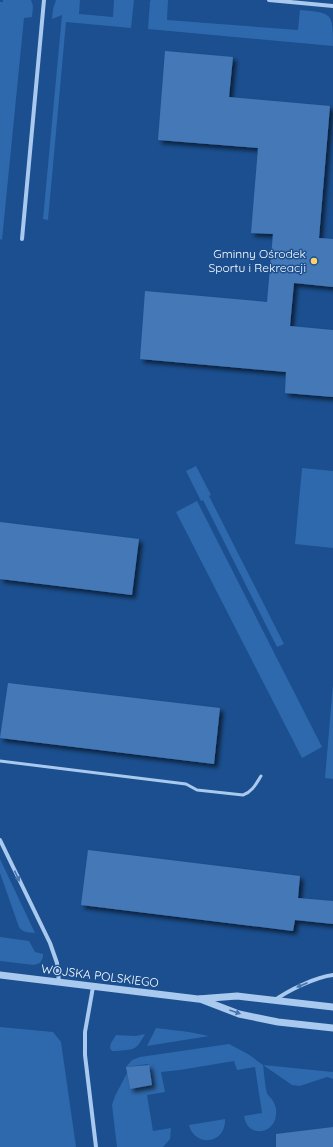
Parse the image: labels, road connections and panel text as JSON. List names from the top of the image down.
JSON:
{
  "streets": {
    "street": ["WOJSKA POLSKIEGO"]
  },
  "places": ["Gminny Ośrodek Sportu i Rekreacji"]
}
